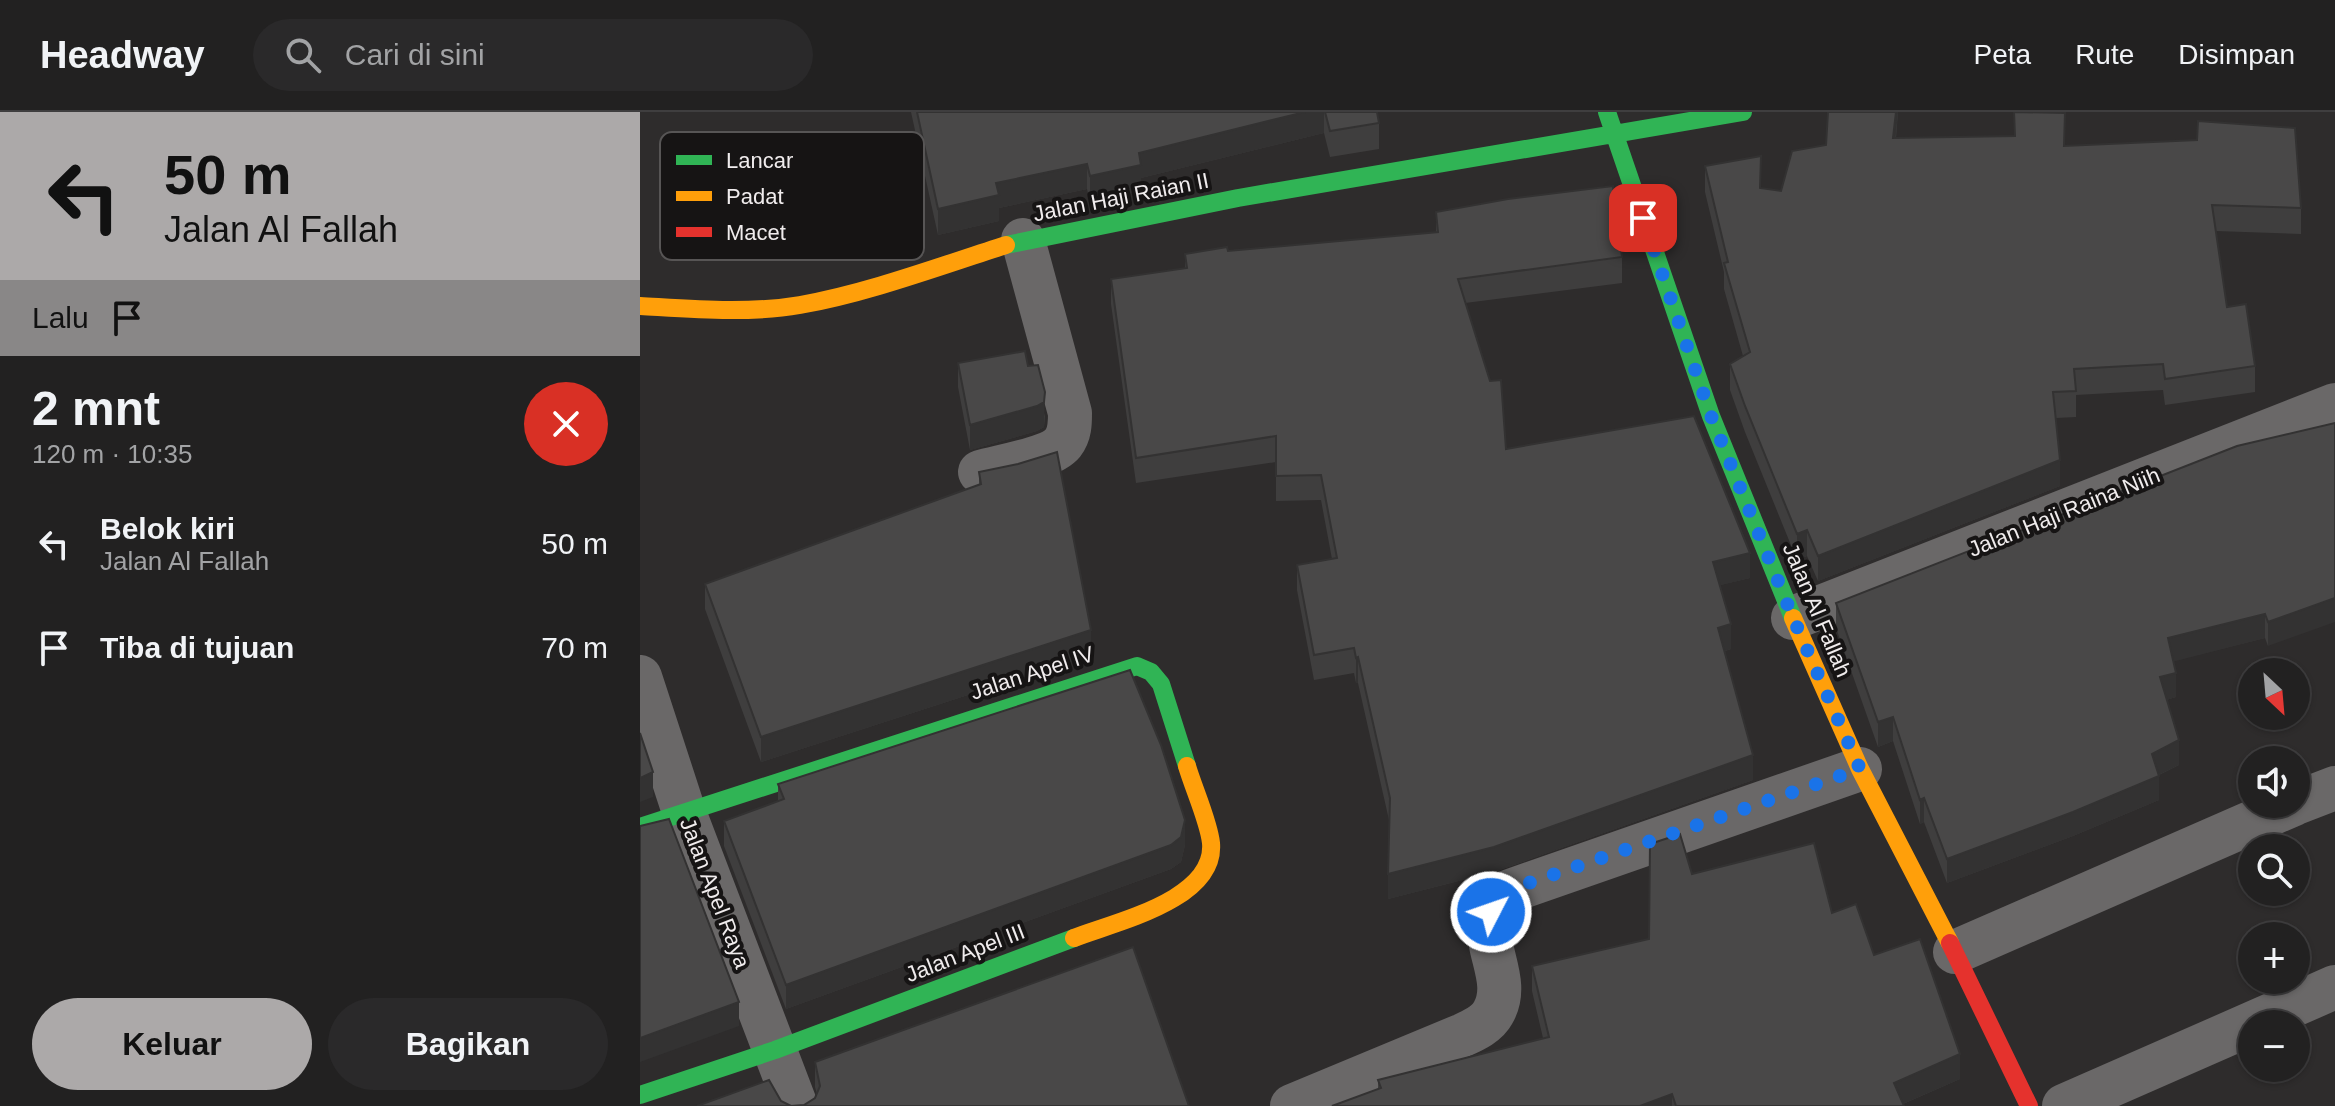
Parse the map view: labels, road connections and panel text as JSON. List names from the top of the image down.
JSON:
{
  "streets": {
    "street": [
      "Jalan Haji Raian II",
      "Jalan Haji Raina Niih",
      "Jalan Al Fallah",
      "Jalan Apel IV",
      "Jalan Apel Raya",
      "Jalan Apel III"
    ]
  },
  "crossings": [
    ["Jalan Haji Raian II", "Jalan Al Fallah"],
    ["Jalan Haji Raina Niih", "Jalan Al Fallah"],
    ["Jalan Apel IV", "Jalan Apel Raya"],
    ["Jalan Apel IV", "Jalan Apel III"],
    ["Jalan Apel Raya", "Jalan Apel III"]
  ],
  "legend": ["Lancar", "Padat", "Macet"],
  "north": "bottom right",
  "page": {
    "header": "Headway",
    "search": "Cari di sini",
    "nav": ["Peta", "Rute", "Disimpan"],
    "turn": ["50 m", "Jalan Al Fallah"],
    "then": "Lalu",
    "heading": ["2 mnt", "120 m · 10:35"],
    "list": [
      {
        "name": "Belok kiri",
        "note": "Jalan Al Fallah",
        "value": "50 m"
      },
      {
        "name": "Tiba di tujuan",
        "value": "70 m"
      }
    ],
    "map_buttons": ["+", "−"],
    "buttons": ["Keluar", "Bagikan"]
  }
}
